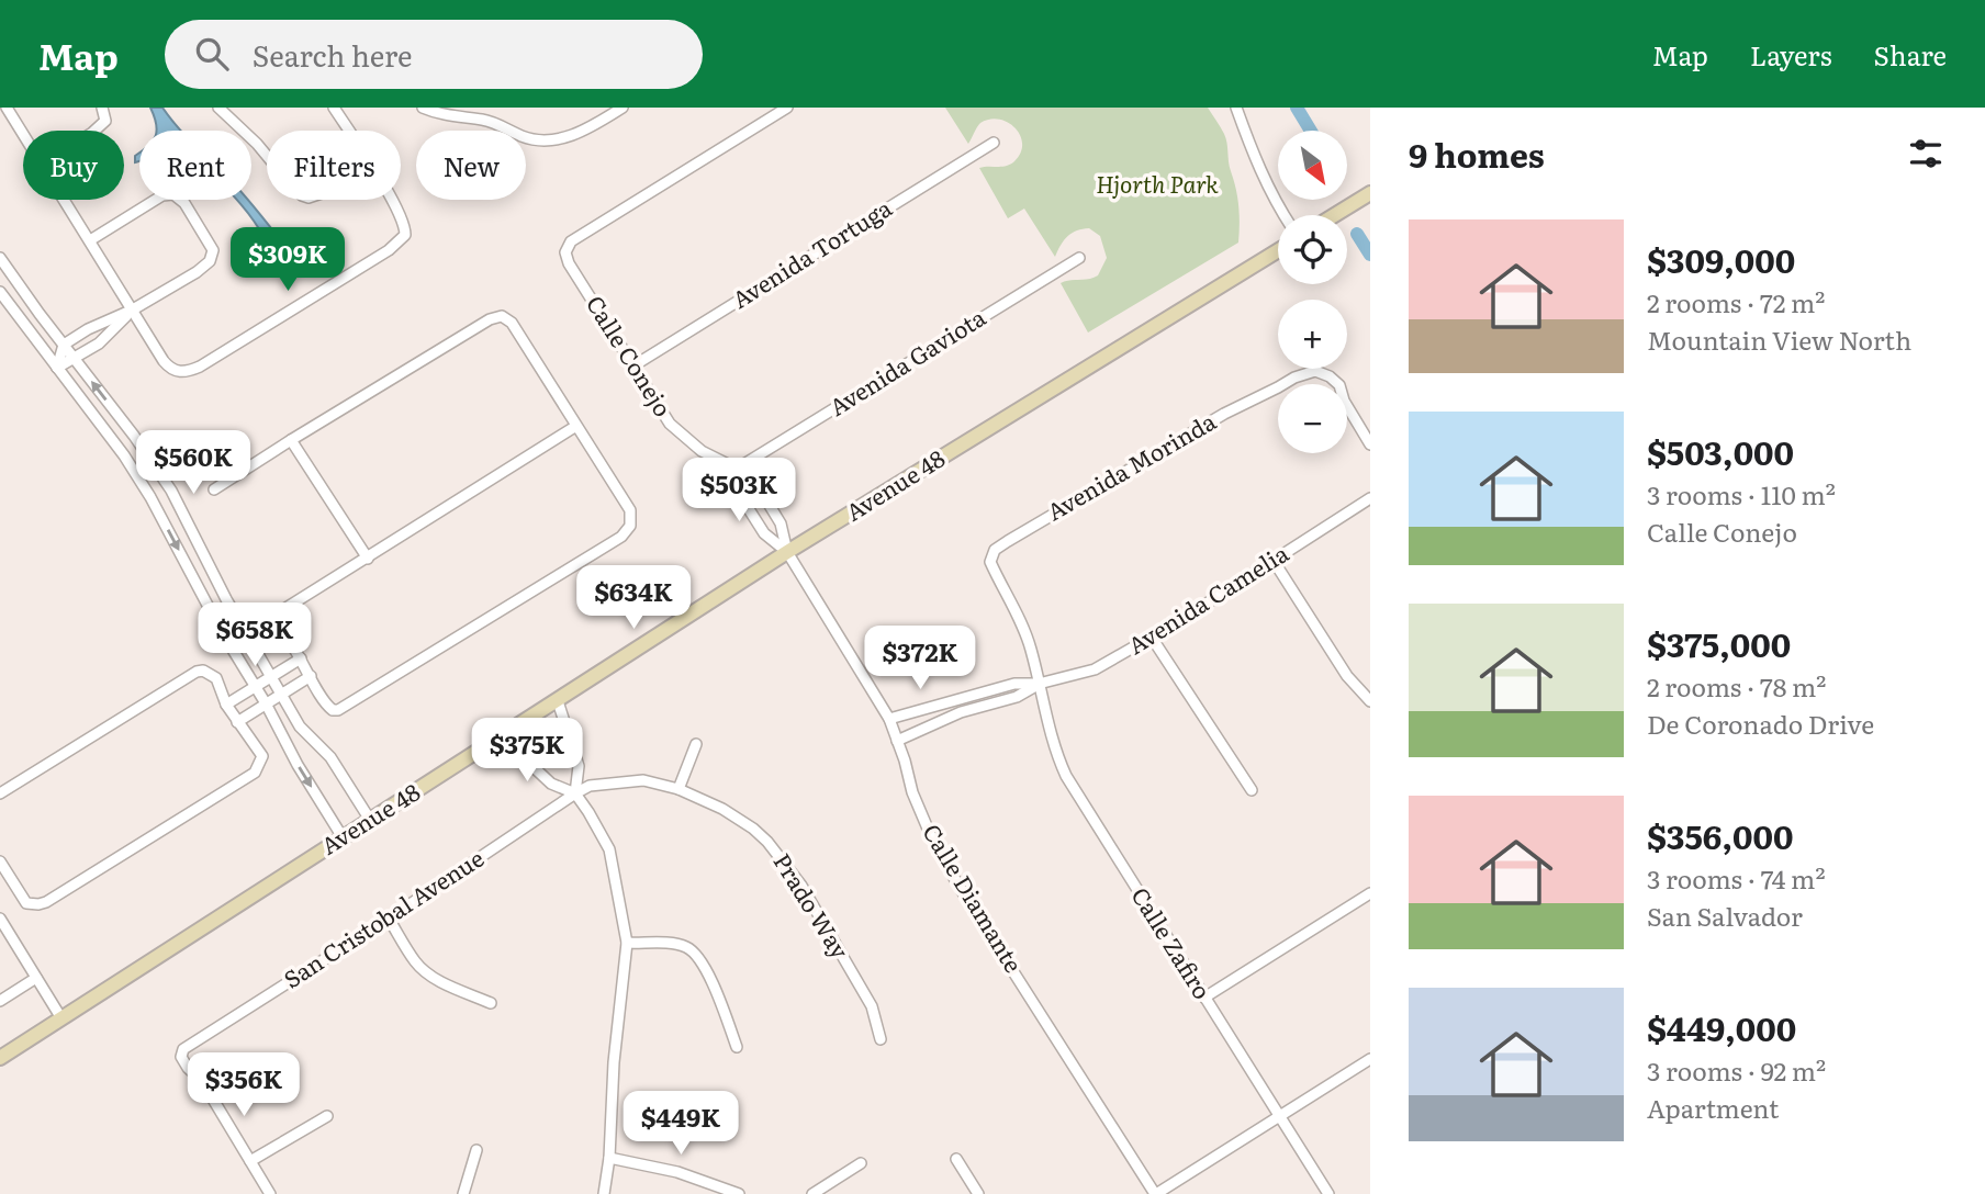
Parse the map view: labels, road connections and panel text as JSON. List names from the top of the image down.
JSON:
{
  "streets": {
    "main road": ["Avenue 48"],
    "street": [
      "Avenida Tortuga",
      "Calle Conejo",
      "Avenida Gaviota",
      "Avenida Morinda",
      "Avenida Camelia",
      "Calle Diamante",
      "Prado Way",
      "San Cristobal Avenue",
      "Calle Zafiro"
    ]
  },
  "crossings": [
    ["Avenida Tortuga", "Calle Conejo"],
    ["Calle Conejo", "Avenida Gaviota"],
    ["Calle Conejo", "Avenue 48"],
    ["Calle Conejo", "Calle Diamante"],
    ["Avenida Morinda", "Avenida Camelia"],
    ["Avenida Morinda", "Calle Zafiro"],
    ["Avenue 48", "Calle Diamante"],
    ["Avenida Camelia", "Calle Diamante"],
    ["Avenida Camelia", "Calle Zafiro"],
    ["Prado Way", "San Cristobal Avenue"]
  ],
  "parks": ["Hjorth Park"],
  "north": "bottom right",
  "page": {
    "header": "Map",
    "search": "Search here",
    "nav": ["Map", "Layers", "Share"],
    "heading": "9 homes",
    "map_buttons": ["+", "−"],
    "chip": [
      "Buy",
      "Rent",
      "Filters",
      "New"
    ],
    "list": [
      {
        "name": "$309,000",
        "note": "2 rooms · 72 m² · Mountain View North"
      },
      {
        "name": "$503,000",
        "note": "3 rooms · 110 m² · Calle Conejo"
      },
      {
        "name": "$375,000",
        "note": "2 rooms · 78 m² · De Coronado Drive"
      },
      {
        "name": "$356,000",
        "note": "3 rooms · 74 m² · San Salvador"
      },
      {
        "name": "$449,000",
        "note": "3 rooms · 92 m² · Apartment"
      }
    ],
    "price": [
      "$309K",
      "$560K",
      "$503K",
      "$634K",
      "$658K",
      "$372K",
      "$375K",
      "$356K",
      "$449K"
    ]
  }
}
